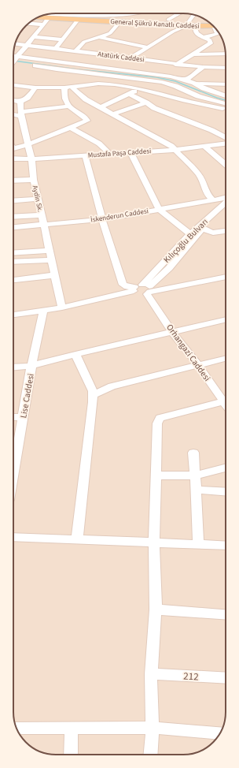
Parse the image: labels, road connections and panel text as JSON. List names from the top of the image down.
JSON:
{
  "streets": {
    "main road": ["General Şükrü Kanatlı Caddesi"],
    "street": [
      "Atatürk Caddesi",
      "Mustafa Paşa Caddesi",
      "Aydin Sk.",
      "İskenderun Caddesi",
      "Kılıçoğlu Bulvarı",
      "Orhangazi Caddesi",
      "Lise Caddesi",
      "212"
    ]
  },
  "crossings": [
    ["Mustafa Paşa Caddesi", "Aydin Sk."],
    ["Aydin Sk.", "İskenderun Caddesi"],
    ["Kılıçoğlu Bulvarı", "Orhangazi Caddesi"]
  ]
}
